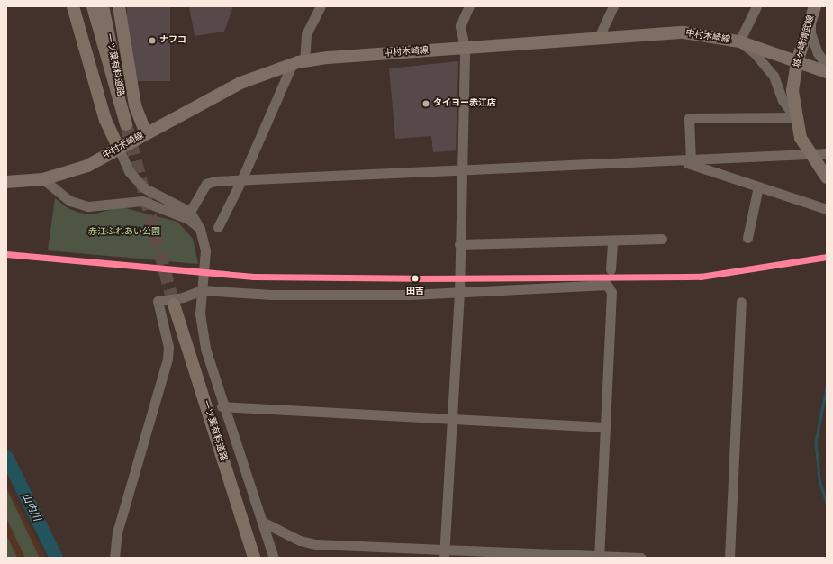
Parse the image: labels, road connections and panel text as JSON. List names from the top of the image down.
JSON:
{
  "streets": {
    "main road": ["中村木崎線", "城ヶ崎清武線", "一ツ葉有料道路"]
  },
  "crossings": [
    ["中村木崎線", "城ヶ崎清武線"]
  ],
  "water": ["山内川"],
  "parks": ["赤江ふれあい公園"],
  "places": ["ナフコ", "タイヨー赤江店", "田吉"]
}
